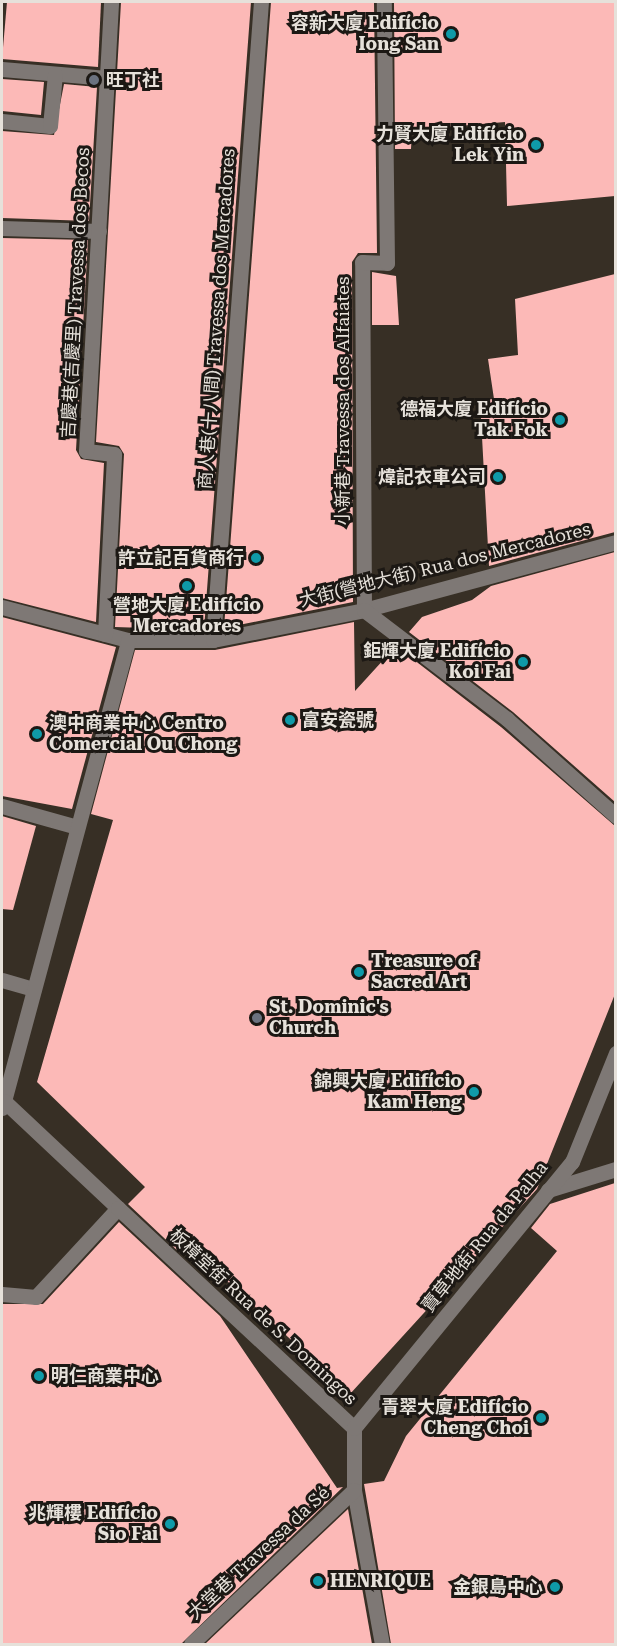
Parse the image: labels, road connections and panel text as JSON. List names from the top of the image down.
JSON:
{
  "streets": {
    "street": [
      "吉慶巷(吉慶里) Travessa dos Becos",
      "商人巷(十八間) Travessa dos Mercadores",
      "小新巷 Travessa dos Alfaiates",
      "大街(營地大街) Rua dos Mercadores",
      "賣草地街 Rua da Palha",
      "板樟堂街 Rua de S. Domingos",
      "大堂巷 Travessa da Sé"
    ]
  },
  "crossings": [
    ["吉慶巷(吉慶里) Travessa dos Becos", "大街(營地大街) Rua dos Mercadores"],
    ["商人巷(十八間) Travessa dos Mercadores", "大街(營地大街) Rua dos Mercadores"],
    ["小新巷 Travessa dos Alfaiates", "大街(營地大街) Rua dos Mercadores"],
    ["賣草地街 Rua da Palha", "板樟堂街 Rua de S. Domingos"],
    ["板樟堂街 Rua de S. Domingos", "大堂巷 Travessa da Sé"]
  ],
  "places": [
    "容新大廈 Edifício Iong San",
    "旺丁社",
    "力賢大廈 Edifício Lek Yin",
    "德福大廈 Edifício Tak Fok",
    "煒記衣車公司",
    "許立記百貨商行",
    "營地大廈 Edifício Mercadores",
    "鉅輝大廈 Edifício Koi Fai",
    "富安瓷號",
    "澳中商業中心 Centro Comercial Ou Chong",
    "Treasure of Sacred Art",
    "St. Dominic's Church",
    "錦興大廈 Edifício Kam Heng",
    "明仁商業中心",
    "青翠大廈 Edifício Cheng Choi",
    "兆輝樓 Edifício Sio Fai",
    "HENRIQUE",
    "金銀島中心"
  ]
}
